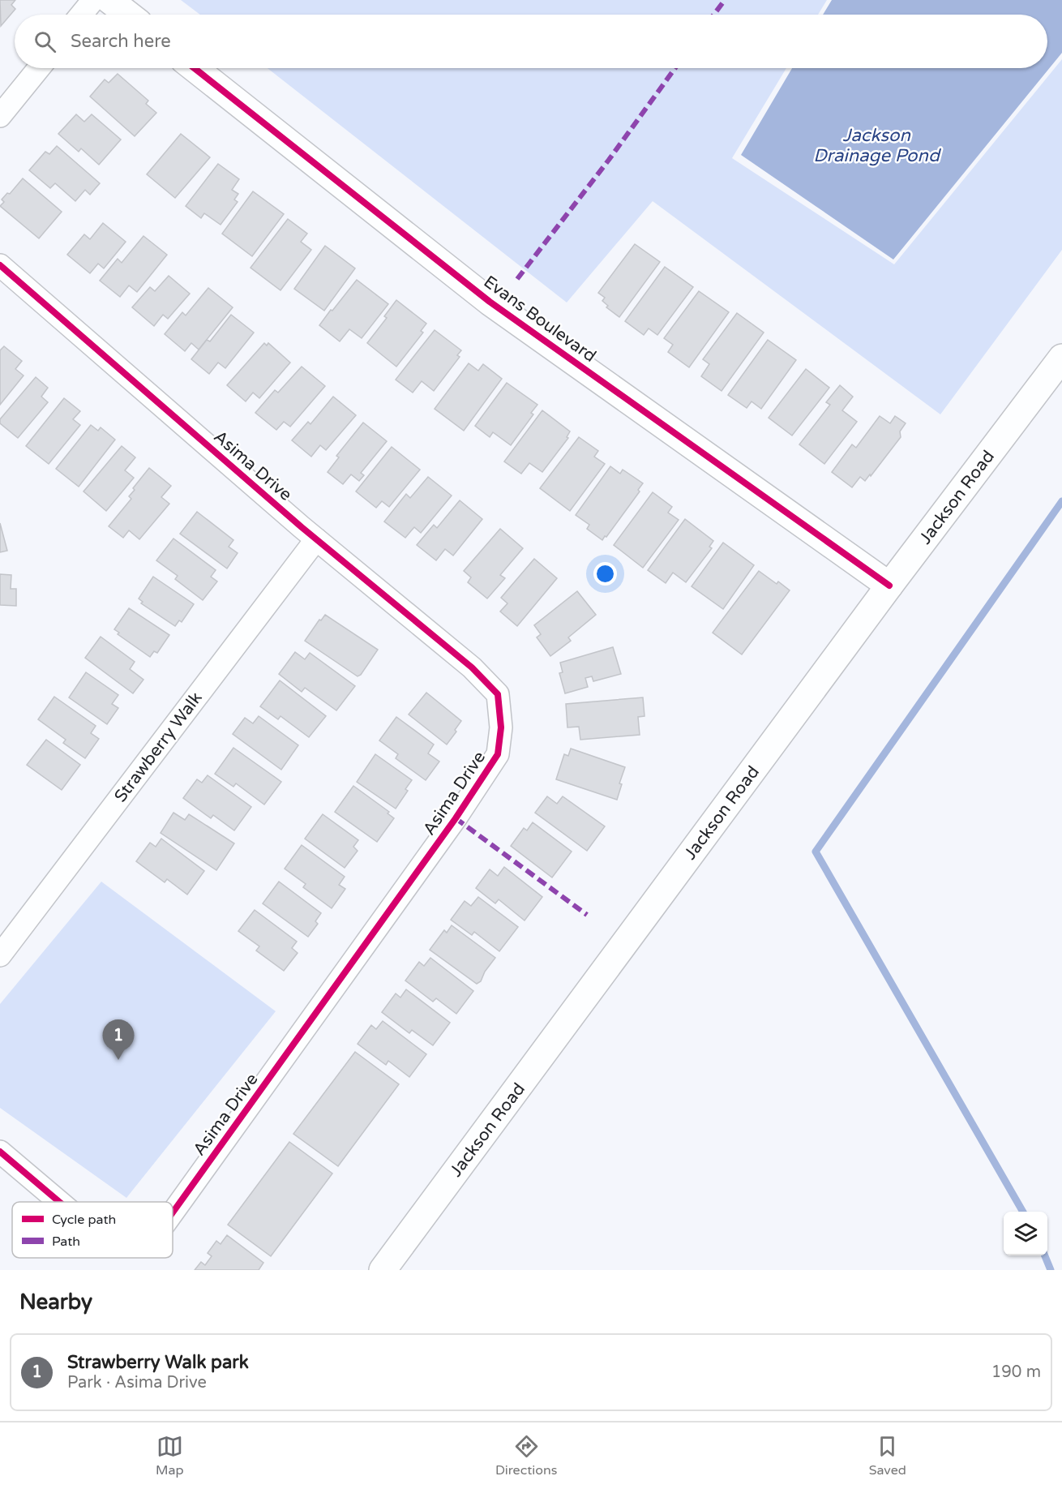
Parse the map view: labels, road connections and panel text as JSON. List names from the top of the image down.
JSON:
{
  "streets": {
    "main road": ["Evans Boulevard", "Jackson Road"],
    "street": ["Asima Drive", "Strawberry Walk"]
  },
  "crossings": [
    ["Evans Boulevard", "Jackson Road"],
    ["Asima Drive", "Strawberry Walk"]
  ],
  "water": ["Jackson Drainage Pond"],
  "legend": ["Cycle path", "Path"],
  "page": {
    "search": "Search here",
    "pins": "1",
    "heading": "Nearby",
    "list": [
      {
        "mark": "1",
        "name": "Strawberry Walk park",
        "note": "Park · Asima Drive",
        "value": "190 m"
      }
    ],
    "nav": ["Map", "Directions", "Saved"]
  }
}
